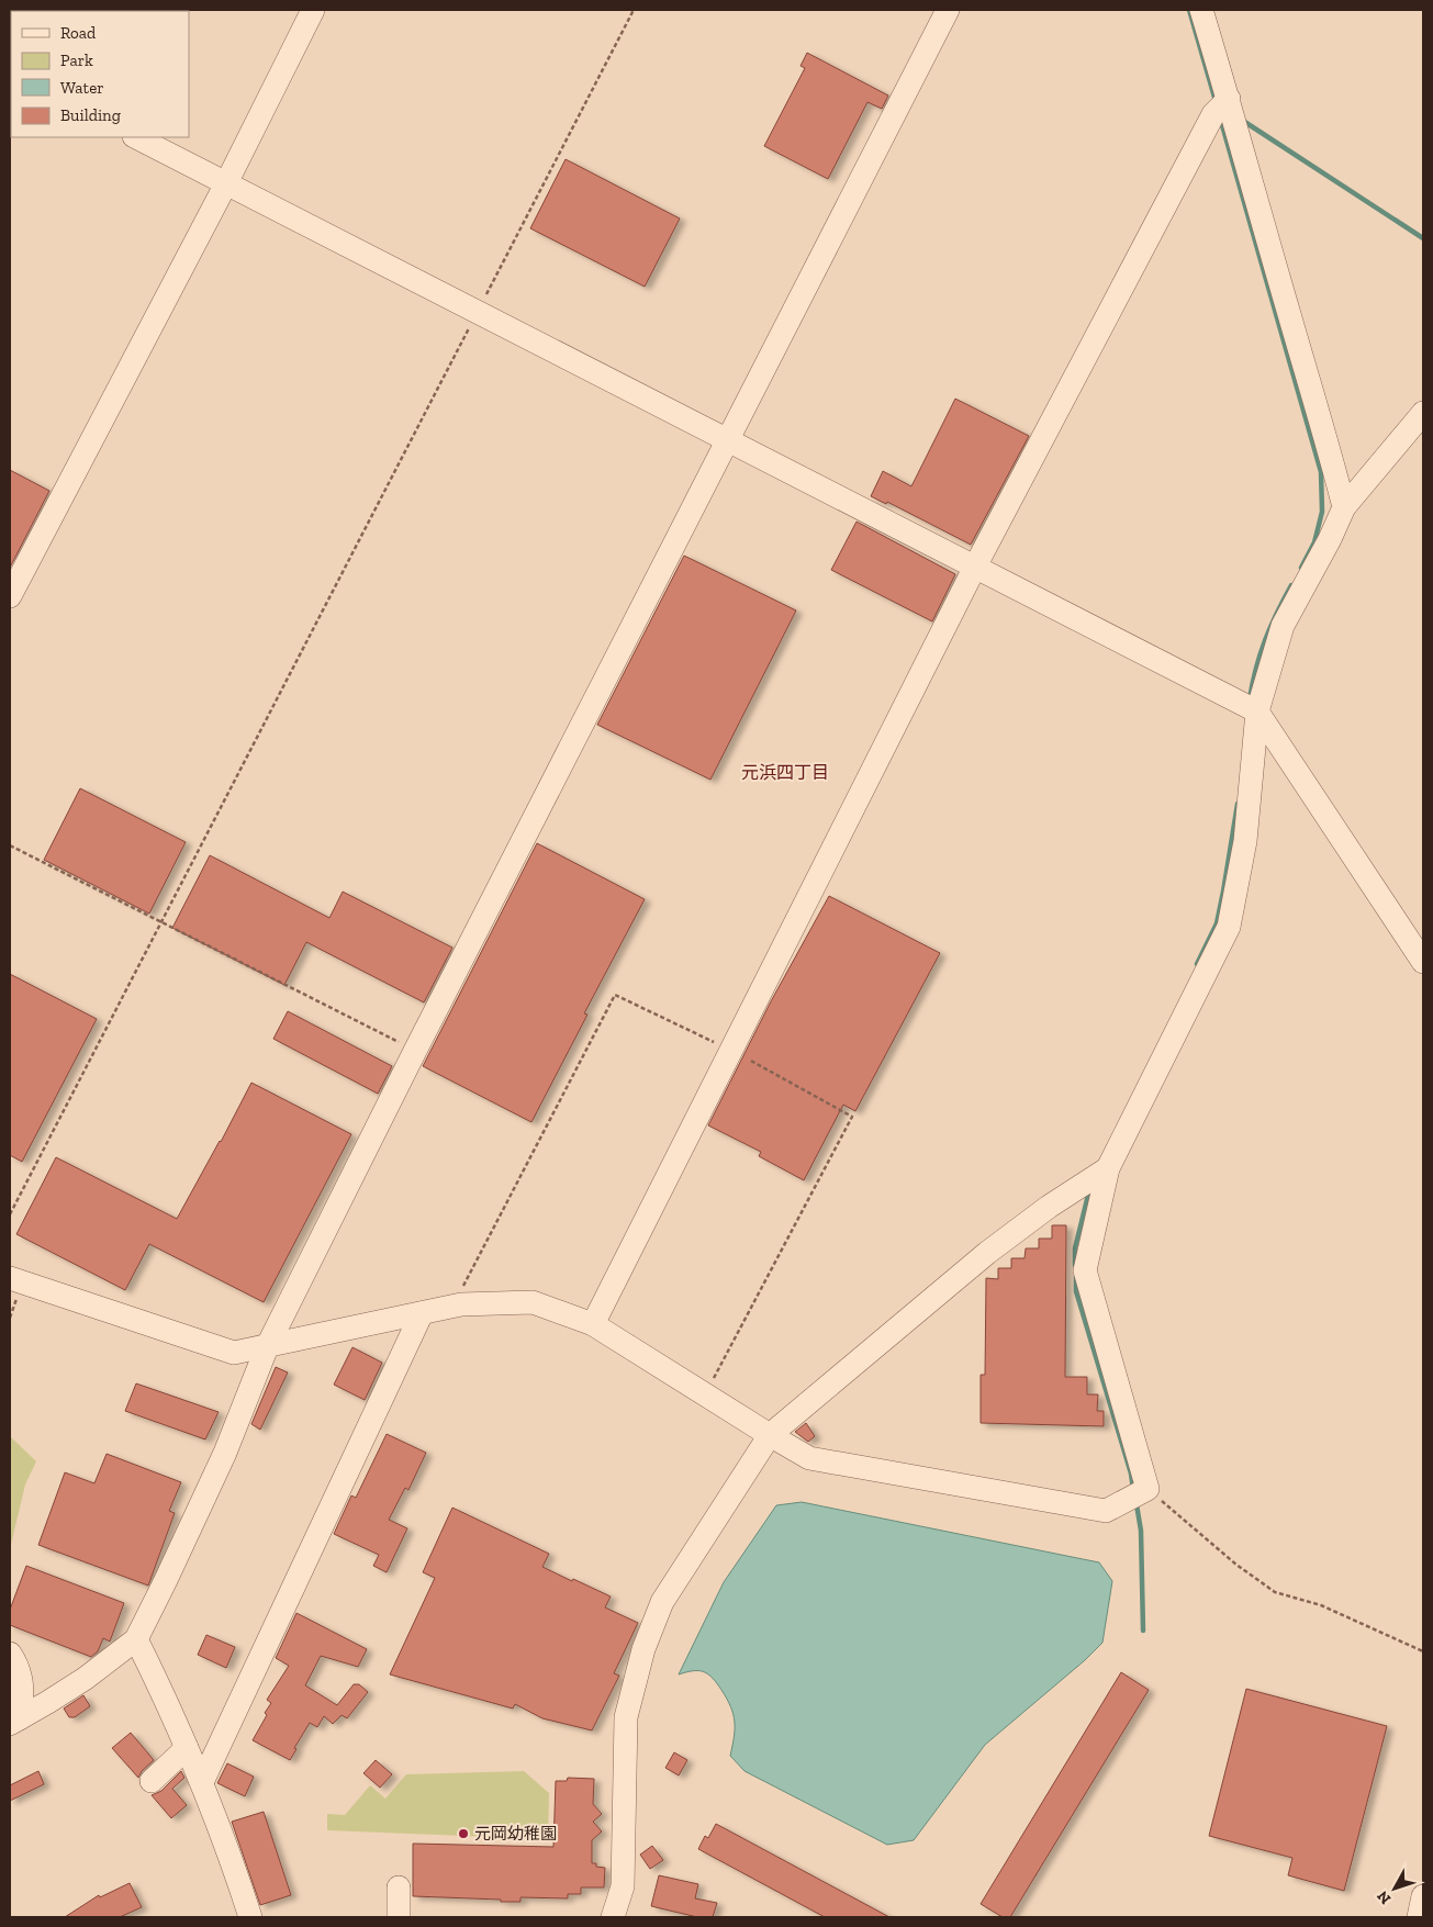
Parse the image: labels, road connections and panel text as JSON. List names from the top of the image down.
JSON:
{
  "districts": ["元浜四丁目"],
  "places": ["元岡幼稚園"],
  "legend": [
    "Road",
    "Park",
    "Water",
    "Building"
  ],
  "north": "bottom left"
}
